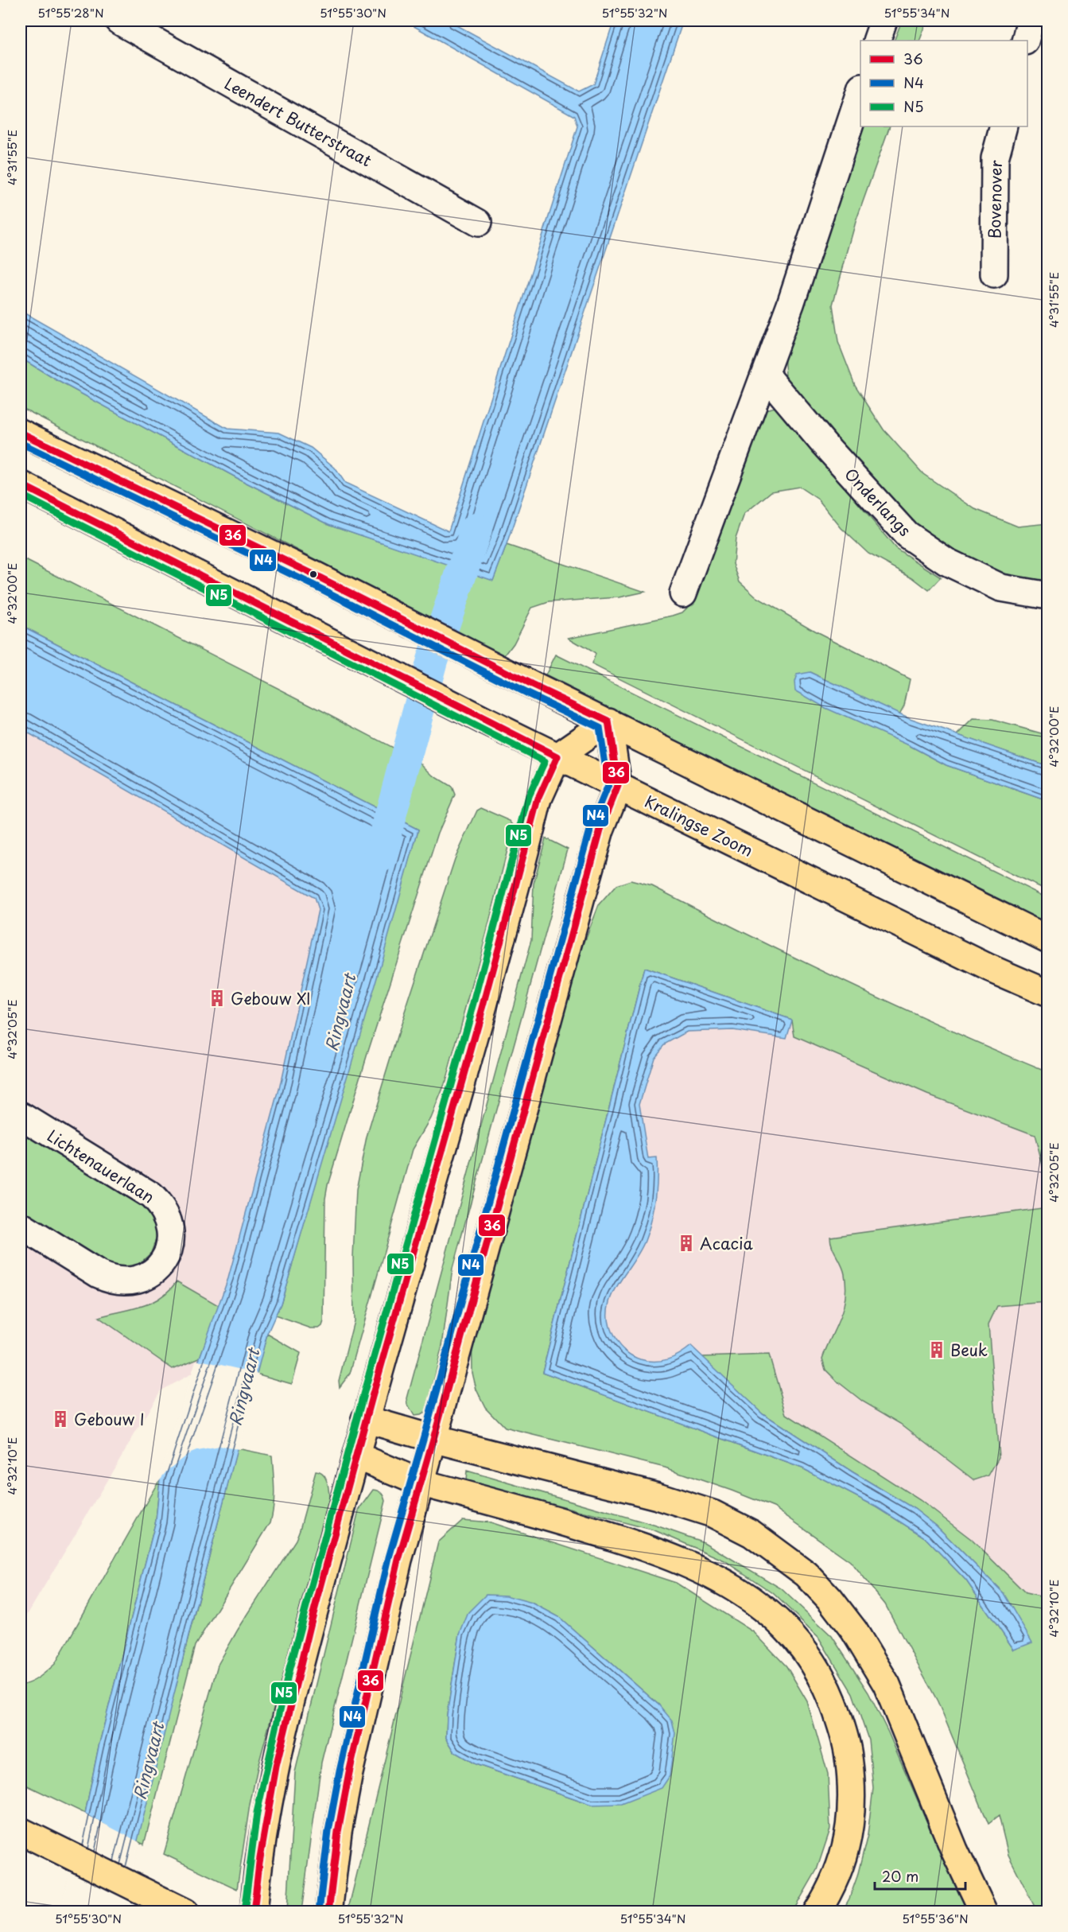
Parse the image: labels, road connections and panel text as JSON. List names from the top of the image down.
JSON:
{
  "streets": {
    "main road": ["Kralingse Zoom"],
    "street": [
      "Leendert Butterstraat",
      "Bovenover",
      "Onderlangs",
      "Lichtenauerlaan"
    ]
  },
  "water": ["Ringvaart"],
  "places": {
    "building": [
      "Gebouw XI",
      "Acacia",
      "Beuk",
      "Gebouw I"
    ]
  },
  "lines": ["transit line 36", "transit line N4", "transit line N5"],
  "legend": ["36", "N4", "N5"],
  "scale_bar": "20 m",
  "coordinates": [
    "51°55'28\"N",
    "51°55'30\"N",
    "51°55'32\"N",
    "51°55'34\"N",
    "4°31'55\"E",
    "4°32'00\"E",
    "4°32'05\"E",
    "4°32'10\"E",
    "51°55'36\"N"
  ]
}
